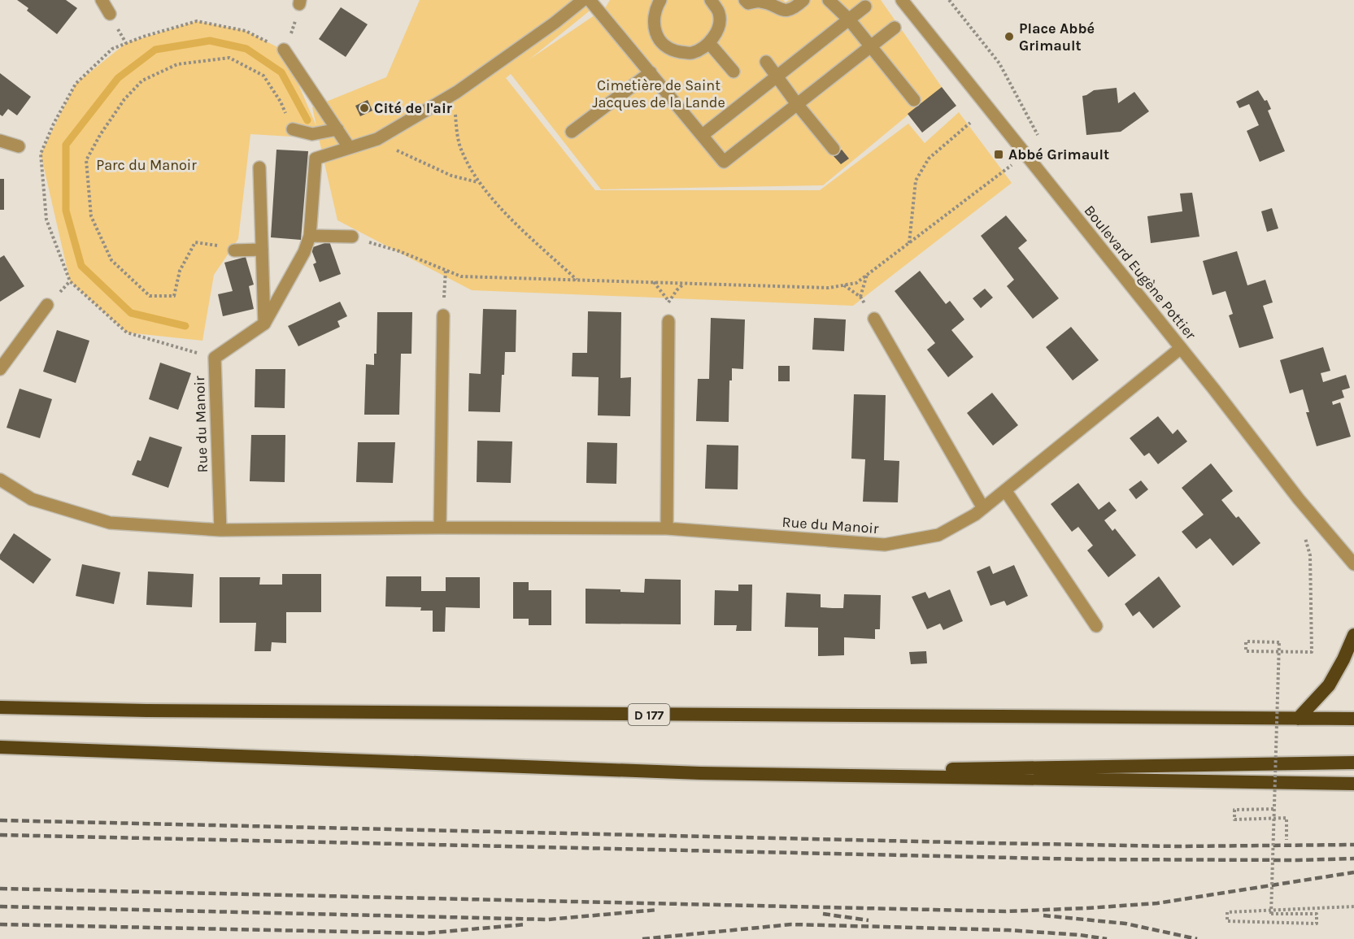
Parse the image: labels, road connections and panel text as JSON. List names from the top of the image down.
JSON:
{
  "streets": {
    "highway": ["D 177"],
    "street": ["Boulevard Eugène Pottier", "Rue du Manoir"]
  },
  "crossings": [
    ["Boulevard Eugène Pottier", "Rue du Manoir"]
  ],
  "parks": ["Cimetière de Saint Jacques de la Lande", "Parc du Manoir"],
  "places": {
    "other": ["Place Abbé Grimault", "Cité de l'air"],
    "transit": ["Abbé Grimault"]
  }
}
